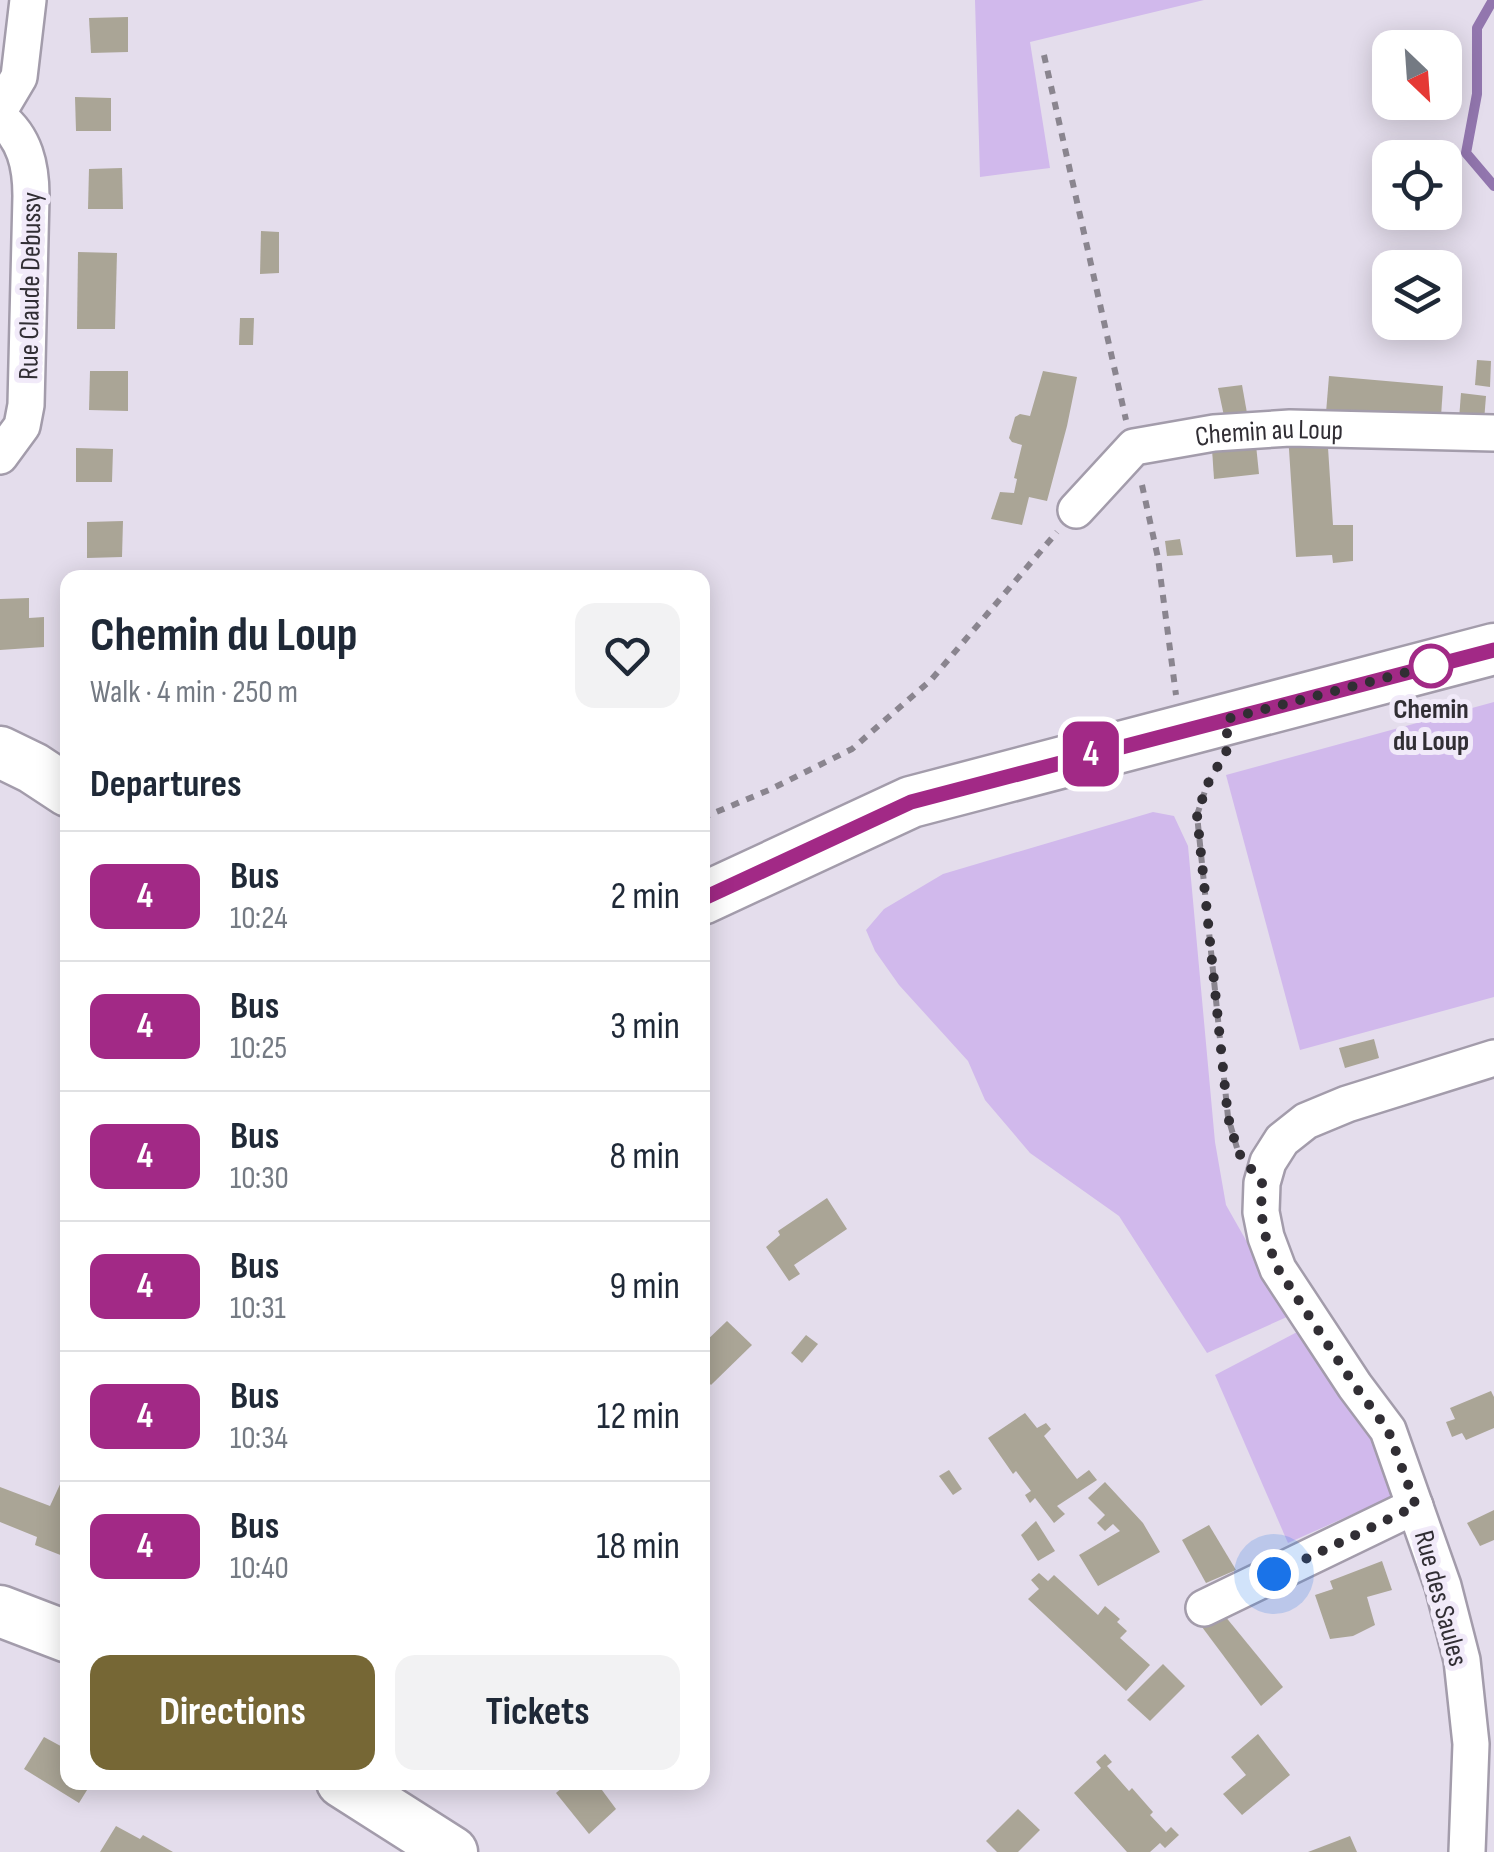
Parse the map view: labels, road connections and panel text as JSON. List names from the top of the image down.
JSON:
{
  "streets": {
    "street": ["Rue Claude Debussy", "Chemin au Loup", "Rue des Saules"]
  },
  "places": ["Chemin du Loup"],
  "lines": ["bus line 4"],
  "north": "bottom right",
  "page": {
    "on_map": "4",
    "heading": [
      ["Chemin du Loup", "Walk · 4 min · 250 m"],
      "Departures"
    ],
    "list": [
      {
        "mark": "4",
        "name": "Bus",
        "note": "10:24",
        "value": "2 min"
      },
      {
        "mark": "4",
        "name": "Bus",
        "note": "10:25",
        "value": "3 min"
      },
      {
        "mark": "4",
        "name": "Bus",
        "note": "10:30",
        "value": "8 min"
      },
      {
        "mark": "4",
        "name": "Bus",
        "note": "10:31",
        "value": "9 min"
      },
      {
        "mark": "4",
        "name": "Bus",
        "note": "10:34",
        "value": "12 min"
      },
      {
        "mark": "4",
        "name": "Bus",
        "note": "10:40",
        "value": "18 min"
      }
    ],
    "buttons": ["Directions", "Tickets"]
  }
}
